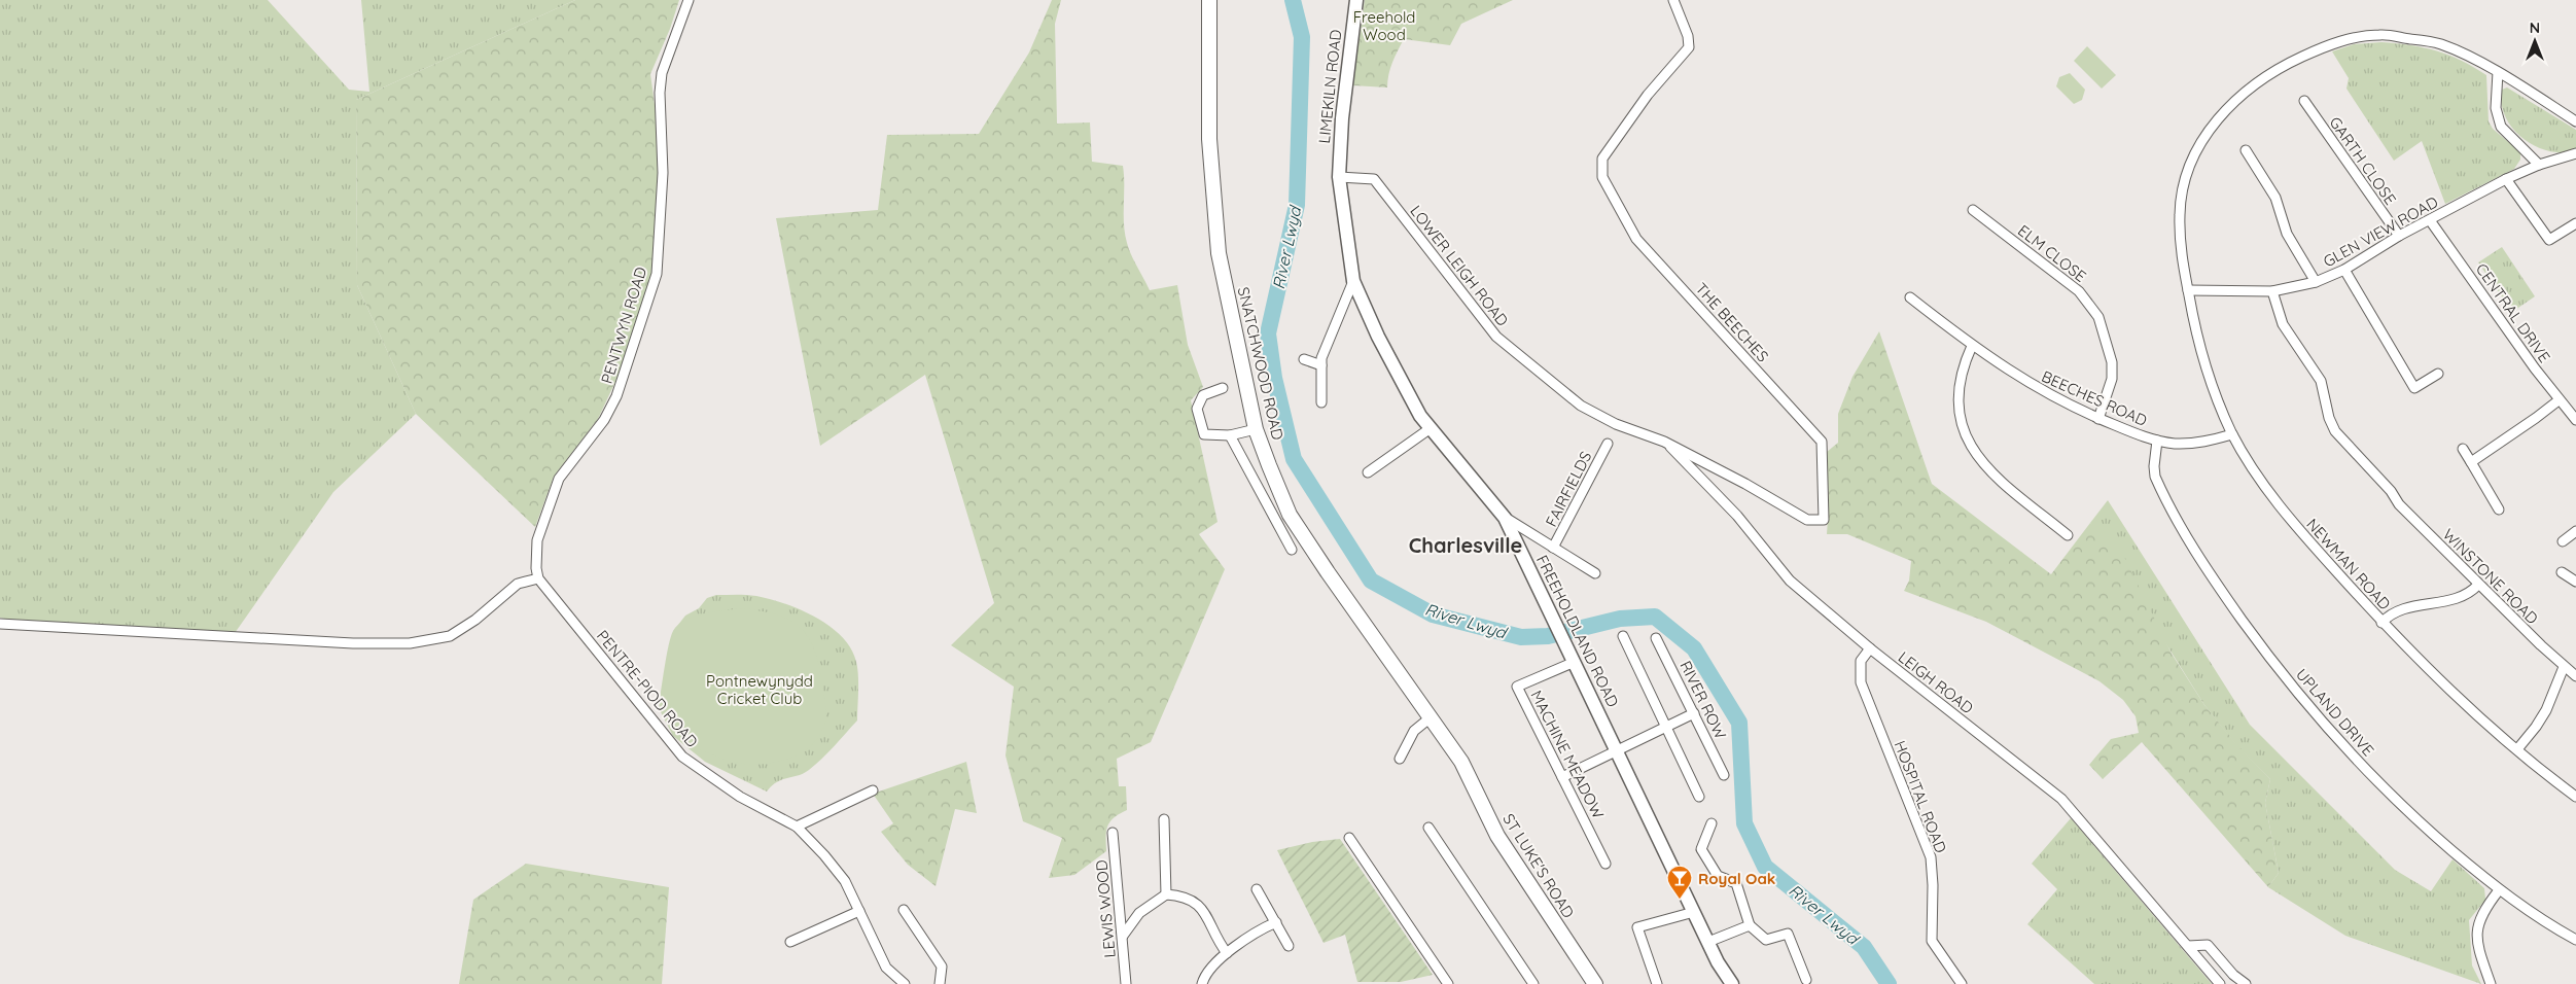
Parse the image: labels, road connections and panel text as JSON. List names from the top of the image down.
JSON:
{
  "streets": {
    "main road": [
      "LIMEKILN ROAD",
      "SNATCHWOOD ROAD",
      "FREEHOLDLAND ROAD",
      "ST LUKE'S ROAD"
    ],
    "street": [
      "GARTH CLOSE",
      "GLEN VIEW ROAD",
      "ELM CLOSE",
      "LOWER LEIGH ROAD",
      "CENTRAL DRIVE",
      "THE BEECHES",
      "PENTWYN ROAD",
      "BEECHES ROAD",
      "FAIRFIELDS",
      "NEWMAN ROAD",
      "WINSTONE ROAD",
      "LEIGH ROAD",
      "PENTRE-PIOD ROAD",
      "RIVER ROW",
      "UPLAND DRIVE",
      "MACHINE MEADOW",
      "HOSPITAL ROAD",
      "LEWIS WOOD"
    ]
  },
  "crossings": [
    ["LIMEKILN ROAD", "LOWER LEIGH ROAD"],
    ["LIMEKILN ROAD", "FREEHOLDLAND ROAD"],
    ["GARTH CLOSE", "GLEN VIEW ROAD"],
    ["GLEN VIEW ROAD", "CENTRAL DRIVE"],
    ["GLEN VIEW ROAD", "NEWMAN ROAD"],
    ["GLEN VIEW ROAD", "WINSTONE ROAD"],
    ["ELM CLOSE", "BEECHES ROAD"],
    ["LOWER LEIGH ROAD", "THE BEECHES"],
    ["LOWER LEIGH ROAD", "FREEHOLDLAND ROAD"],
    ["LOWER LEIGH ROAD", "LEIGH ROAD"],
    ["THE BEECHES", "LEIGH ROAD"],
    ["PENTWYN ROAD", "PENTRE-PIOD ROAD"],
    ["SNATCHWOOD ROAD", "ST LUKE'S ROAD"],
    ["BEECHES ROAD", "NEWMAN ROAD"],
    ["BEECHES ROAD", "UPLAND DRIVE"],
    ["FREEHOLDLAND ROAD", "MACHINE MEADOW"],
    ["LEIGH ROAD", "HOSPITAL ROAD"]
  ],
  "districts": ["Charlesville"],
  "water": ["River Lwyd"],
  "parks": ["Freehold Wood", "Pontnewynydd Cricket Club"],
  "places": {
    "bar": ["Royal Oak"]
  },
  "north": "top"
}
